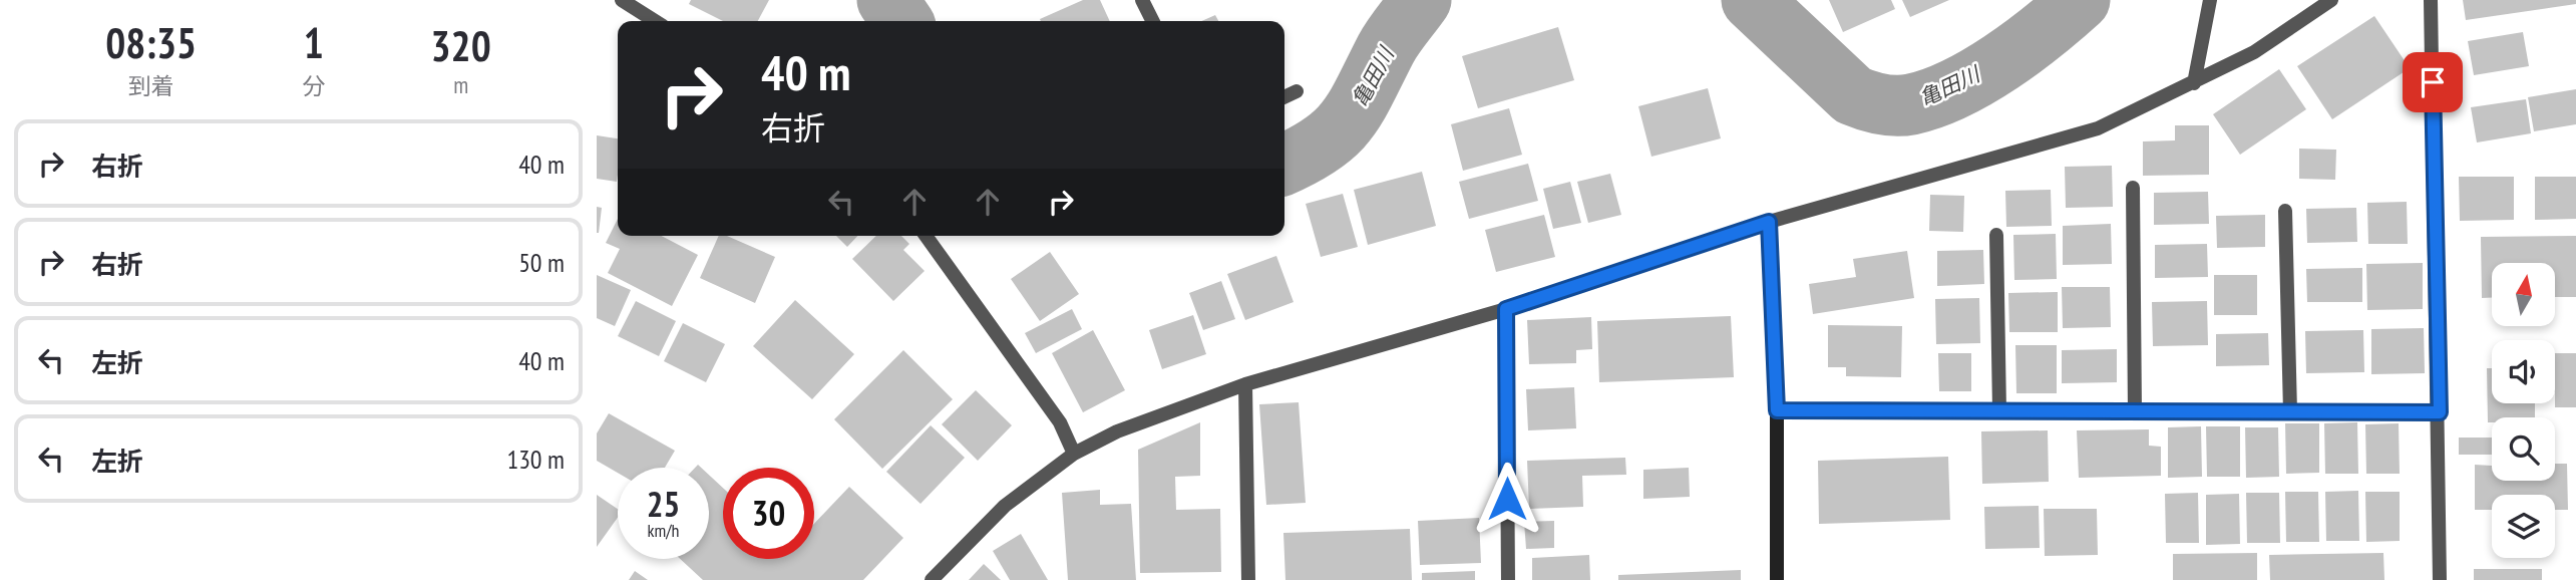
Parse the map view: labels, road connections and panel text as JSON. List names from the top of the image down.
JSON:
{
  "water": ["亀田川"],
  "north": "top",
  "page": {
    "eta": [
      "08:35",
      "到着",
      "1",
      "分",
      "320",
      "m"
    ],
    "turn": ["40 m", "右折"],
    "list": [
      {
        "name": "右折",
        "value": "40 m"
      },
      {
        "name": "右折",
        "value": "50 m"
      },
      {
        "name": "左折",
        "value": "40 m"
      },
      {
        "name": "左折",
        "value": "130 m"
      }
    ],
    "speed": "25 km/h",
    "limit": "30"
  }
}
